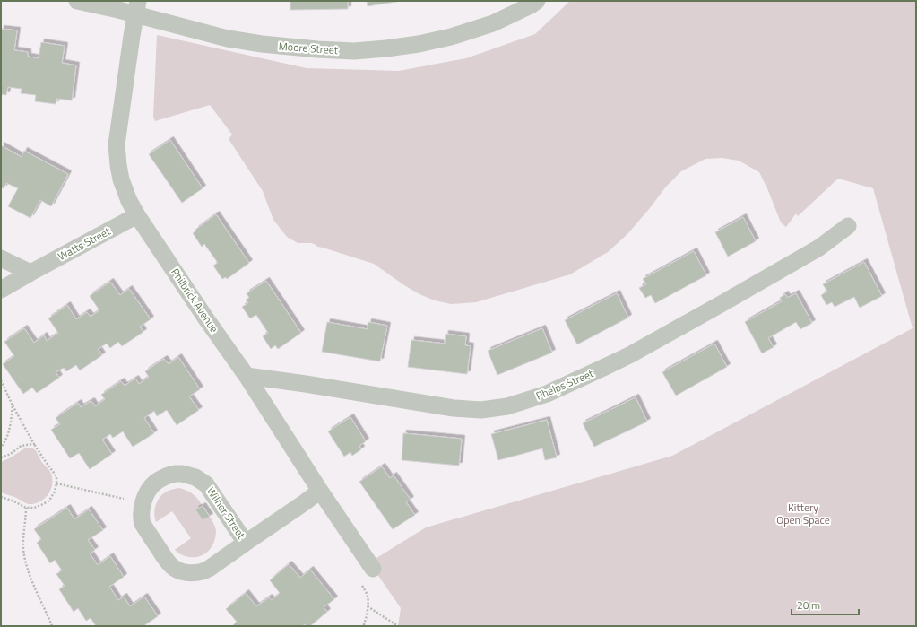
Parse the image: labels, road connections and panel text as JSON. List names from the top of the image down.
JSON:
{
  "streets": {
    "street": [
      "Moore Street",
      "Watts Street",
      "Philbrick Avenue",
      "Phelps Street",
      "Wilner Street"
    ]
  },
  "crossings": [
    ["Moore Street", "Philbrick Avenue"],
    ["Watts Street", "Philbrick Avenue"],
    ["Philbrick Avenue", "Phelps Street"],
    ["Philbrick Avenue", "Wilner Street"]
  ],
  "parks": ["Kittery Open Space"],
  "scale_bar": "20 m"
}
